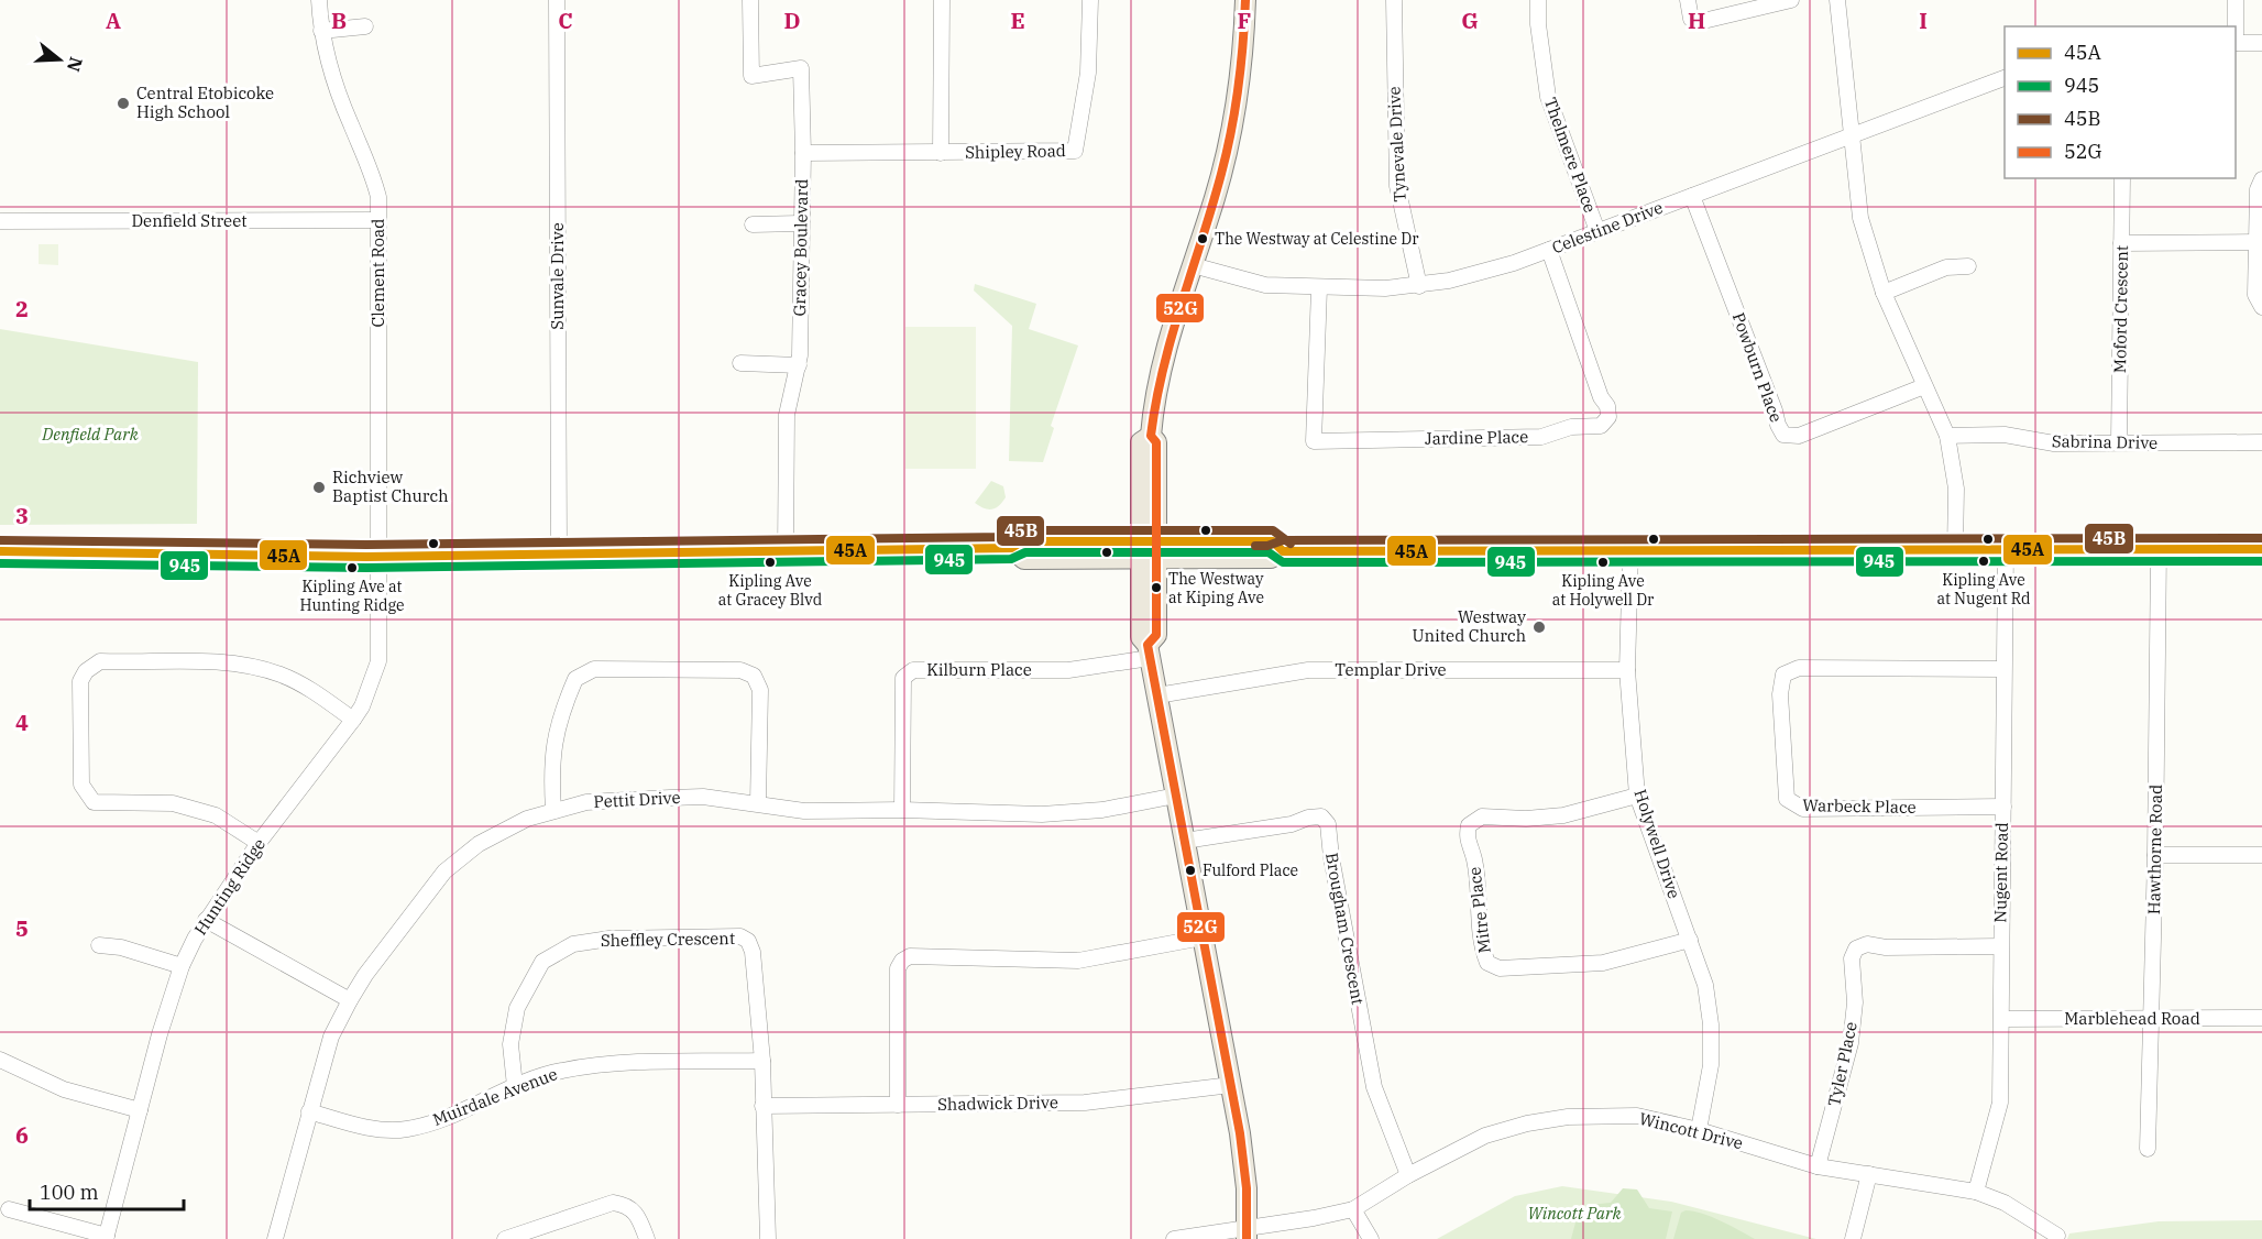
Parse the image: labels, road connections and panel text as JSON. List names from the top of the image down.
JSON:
{
  "streets": {
    "street": [
      "Tynevale Drive",
      "Shipley Road",
      "Thelmere Place",
      "Denfield Street",
      "Celestine Drive",
      "Gracey Boulevard",
      "Clement Road",
      "Sunvale Drive",
      "Moford Crescent",
      "Powburn Place",
      "Jardine Place",
      "Sabrina Drive",
      "Kilburn Place",
      "Templar Drive",
      "Pettit Drive",
      "Warbeck Place",
      "Holywell Drive",
      "Hawthorne Road",
      "Nugent Road",
      "Hunting Ridge",
      "Mitre Place",
      "Brougham Crescent",
      "Sheffley Crescent",
      "Marblehead Road",
      "Tyler Place",
      "Muirdale Avenue",
      "Shadwick Drive",
      "Wincott Drive"
    ]
  },
  "crossings": [
    ["Tynevale Drive", "Celestine Drive"],
    ["Shipley Road", "Gracey Boulevard"],
    ["Thelmere Place", "Celestine Drive"],
    ["Denfield Street", "Clement Road"],
    ["Celestine Drive", "Powburn Place"],
    ["Celestine Drive", "Jardine Place"],
    ["Clement Road", "Hunting Ridge"],
    ["Moford Crescent", "Sabrina Drive"],
    ["Kilburn Place", "Pettit Drive"],
    ["Templar Drive", "Holywell Drive"],
    ["Pettit Drive", "Muirdale Avenue"],
    ["Warbeck Place", "Nugent Road"],
    ["Holywell Drive", "Mitre Place"],
    ["Holywell Drive", "Wincott Drive"],
    ["Hawthorne Road", "Marblehead Road"],
    ["Nugent Road", "Marblehead Road"],
    ["Nugent Road", "Tyler Place"],
    ["Nugent Road", "Wincott Drive"],
    ["Brougham Crescent", "Wincott Drive"],
    ["Sheffley Crescent", "Muirdale Avenue"],
    ["Sheffley Crescent", "Shadwick Drive"],
    ["Tyler Place", "Wincott Drive"]
  ],
  "parks": ["Denfield Park", "Wincott Park"],
  "places": [
    "Central Etobicoke High School",
    "The Westway at Celestine Dr",
    "Richview Baptist Church",
    "Kipling Ave at Nugent Rd",
    "Kipling Ave at Gracey Blvd",
    "Kipling Ave at Holywell Dr",
    "Kipling Ave at Hunting Ridge",
    "The Westway at Kiping Ave",
    "Westway United Church",
    "Fulford Place"
  ],
  "lines": [
    "transit line 52G",
    "transit line 45B",
    "transit line 45A",
    "transit line 945"
  ],
  "legend": [
    "45A",
    "945",
    "45B",
    "52G"
  ],
  "scale_bar": "100 m",
  "north": "right",
  "grid": {
    "columns": [
      "A",
      "B",
      "C",
      "D",
      "E",
      "F",
      "G",
      "H",
      "I"
    ],
    "rows": [
      "2",
      "3",
      "4",
      "5",
      "6"
    ]
  }
}
